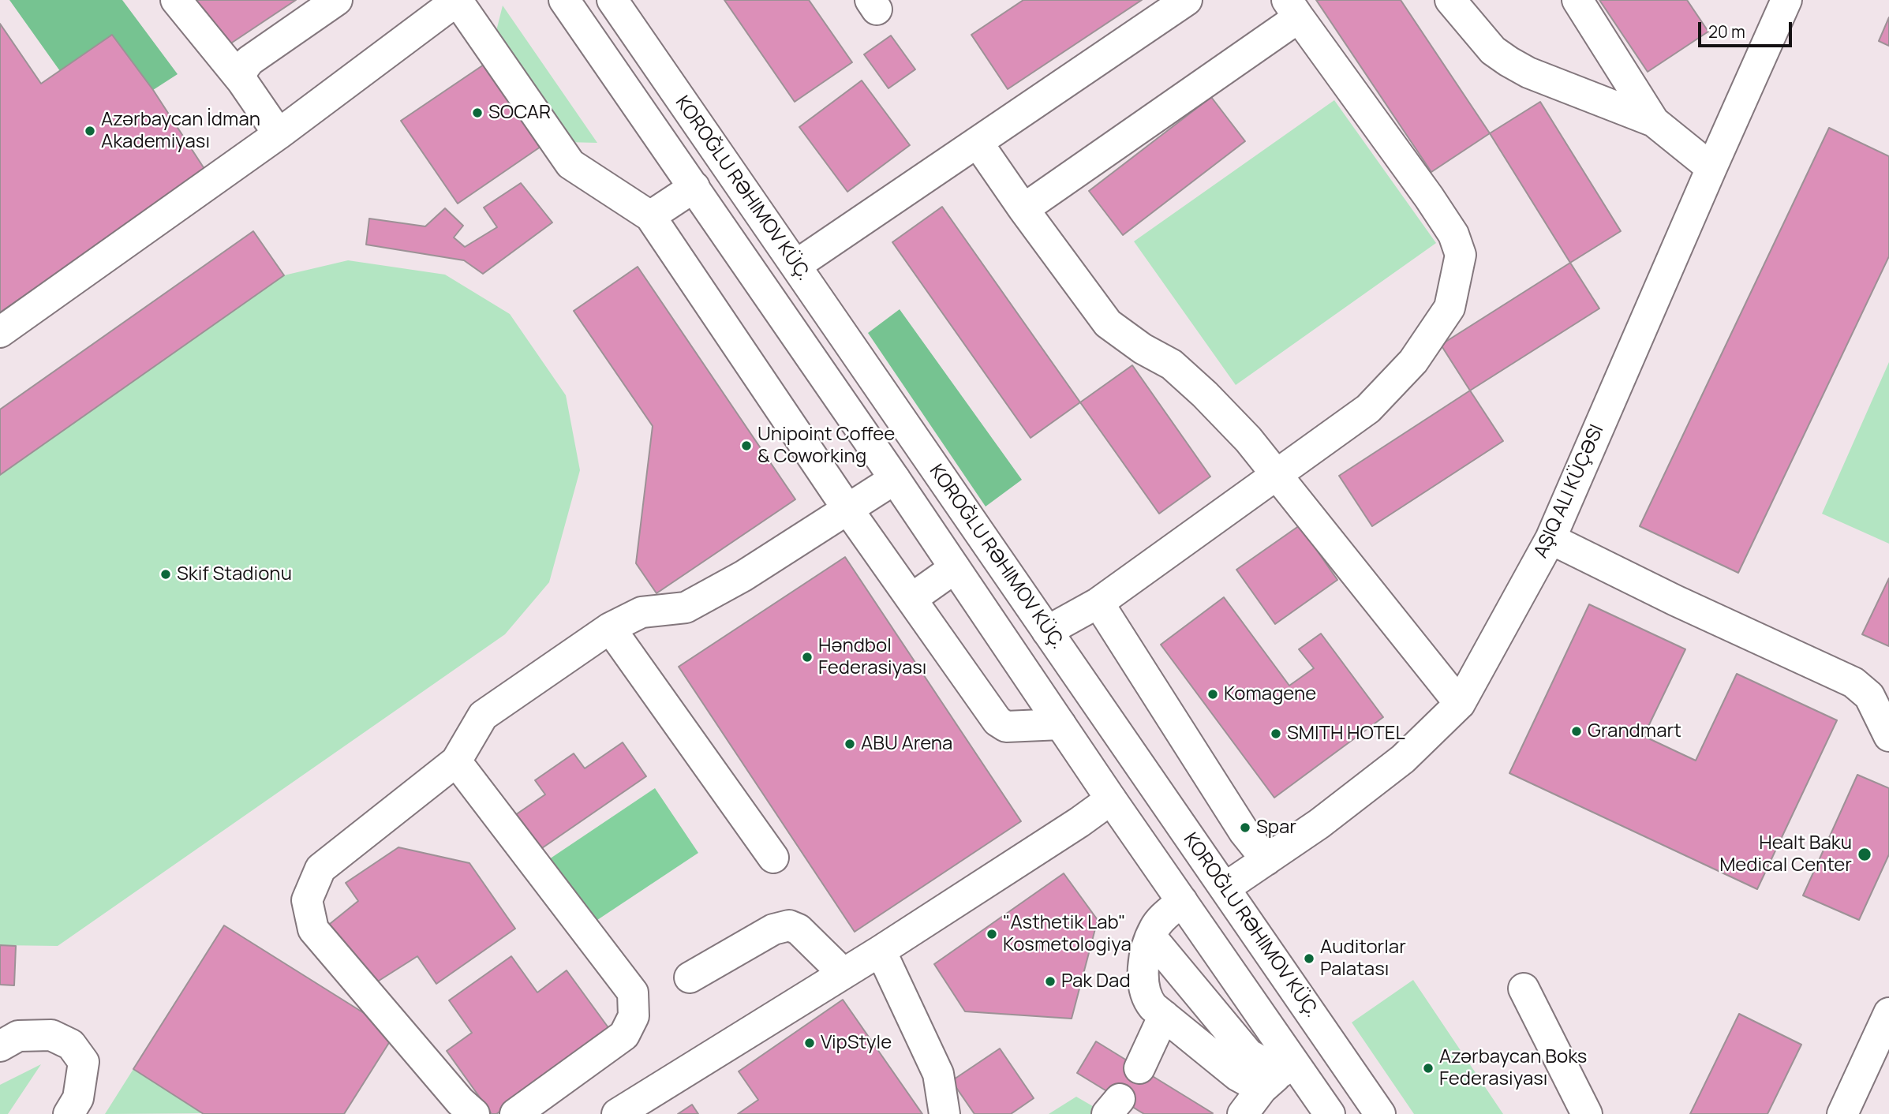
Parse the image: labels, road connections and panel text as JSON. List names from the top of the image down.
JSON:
{
  "streets": {
    "main road": ["KOROĞLU RƏHIMOV KÜÇ."]
  },
  "places": [
    "SOCAR",
    "Azərbaycan İdman Akademiyası",
    "Unipoint Coffee & Coworking",
    "Skif Stadionu",
    "Həndbol Federasiyası",
    "Komagene",
    "Grandmart",
    "SMITH HOTEL",
    "ABU Arena",
    "Spar",
    "Healt Baku Medical Center",
    "\"Asthetik Lab\" Kosmetologiya",
    "Auditorlar Palatası",
    "Pak Dad",
    "VipStyle",
    "Azərbaycan Boks Federasiyası"
  ],
  "scale_bar": "20 m"
}
